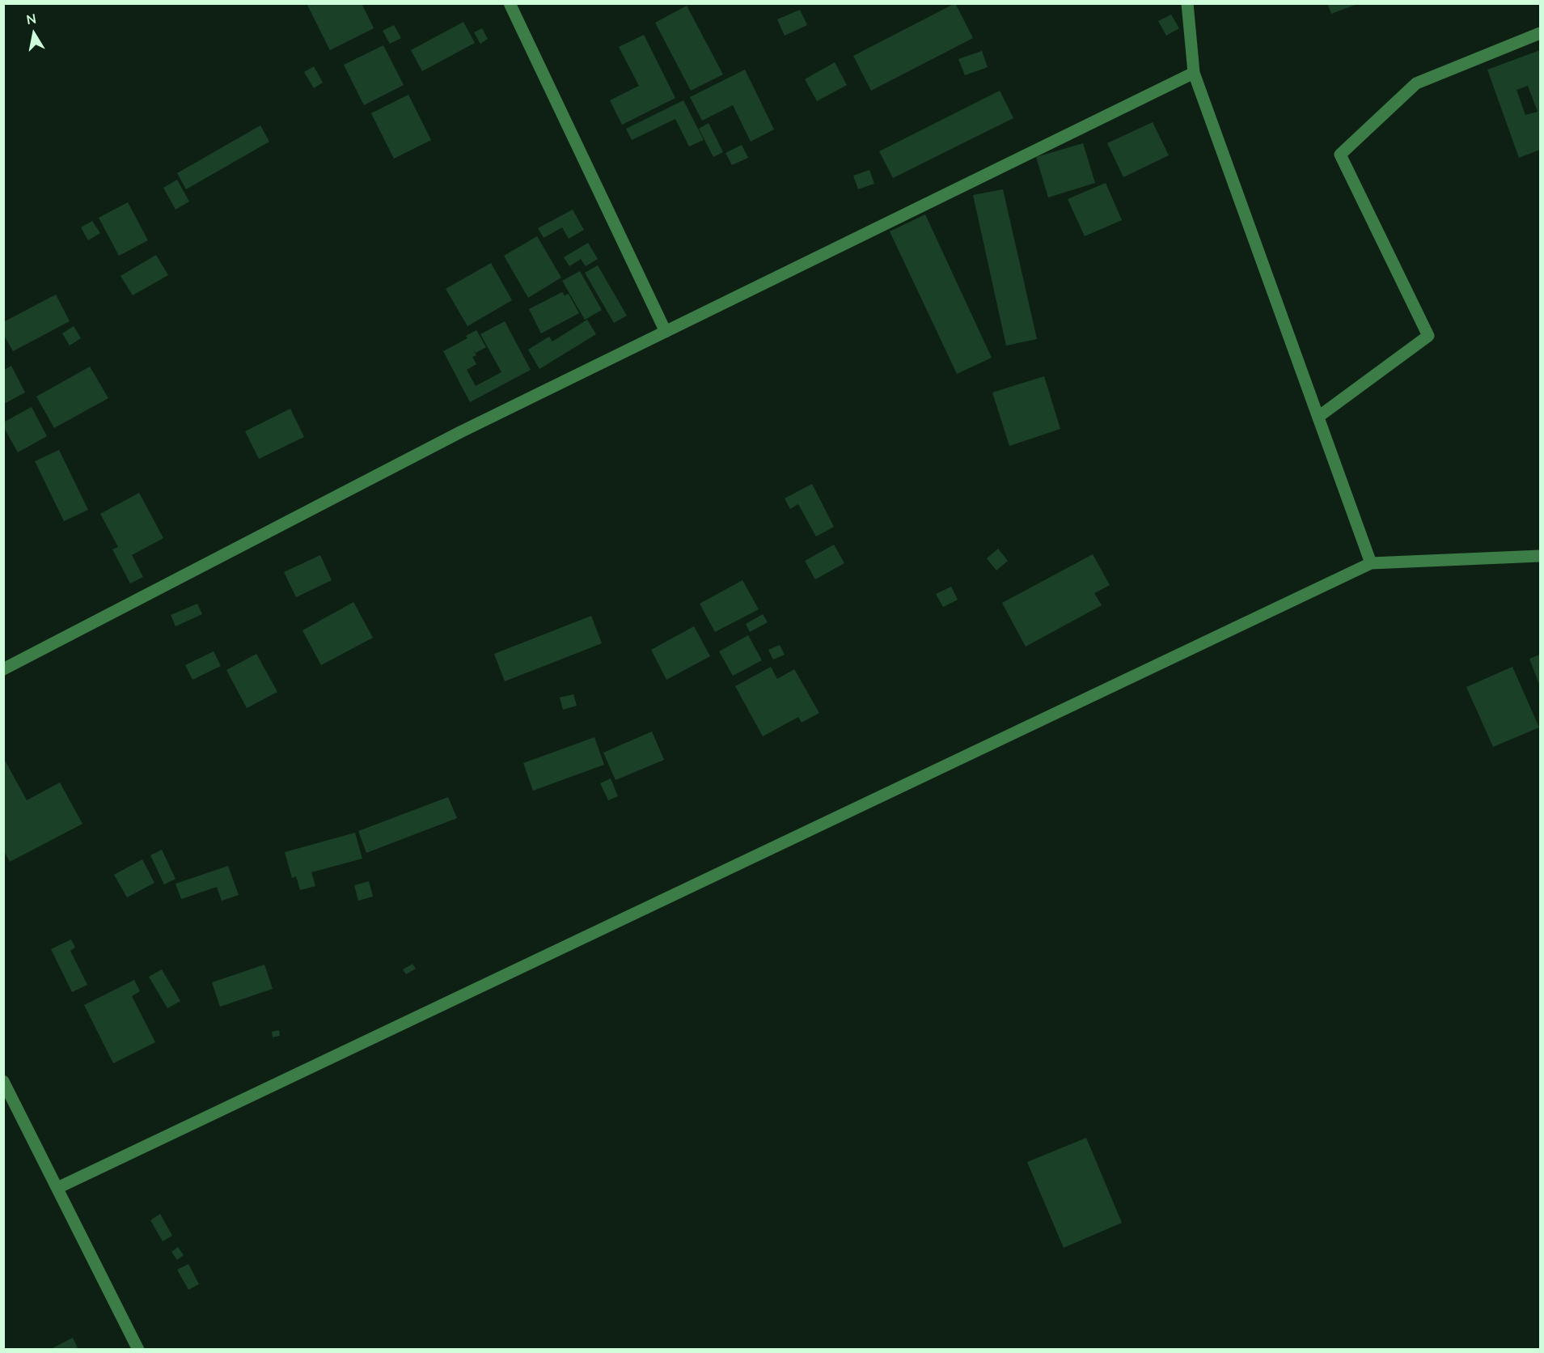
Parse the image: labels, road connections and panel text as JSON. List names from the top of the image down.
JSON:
{
  "north": "top"
}
